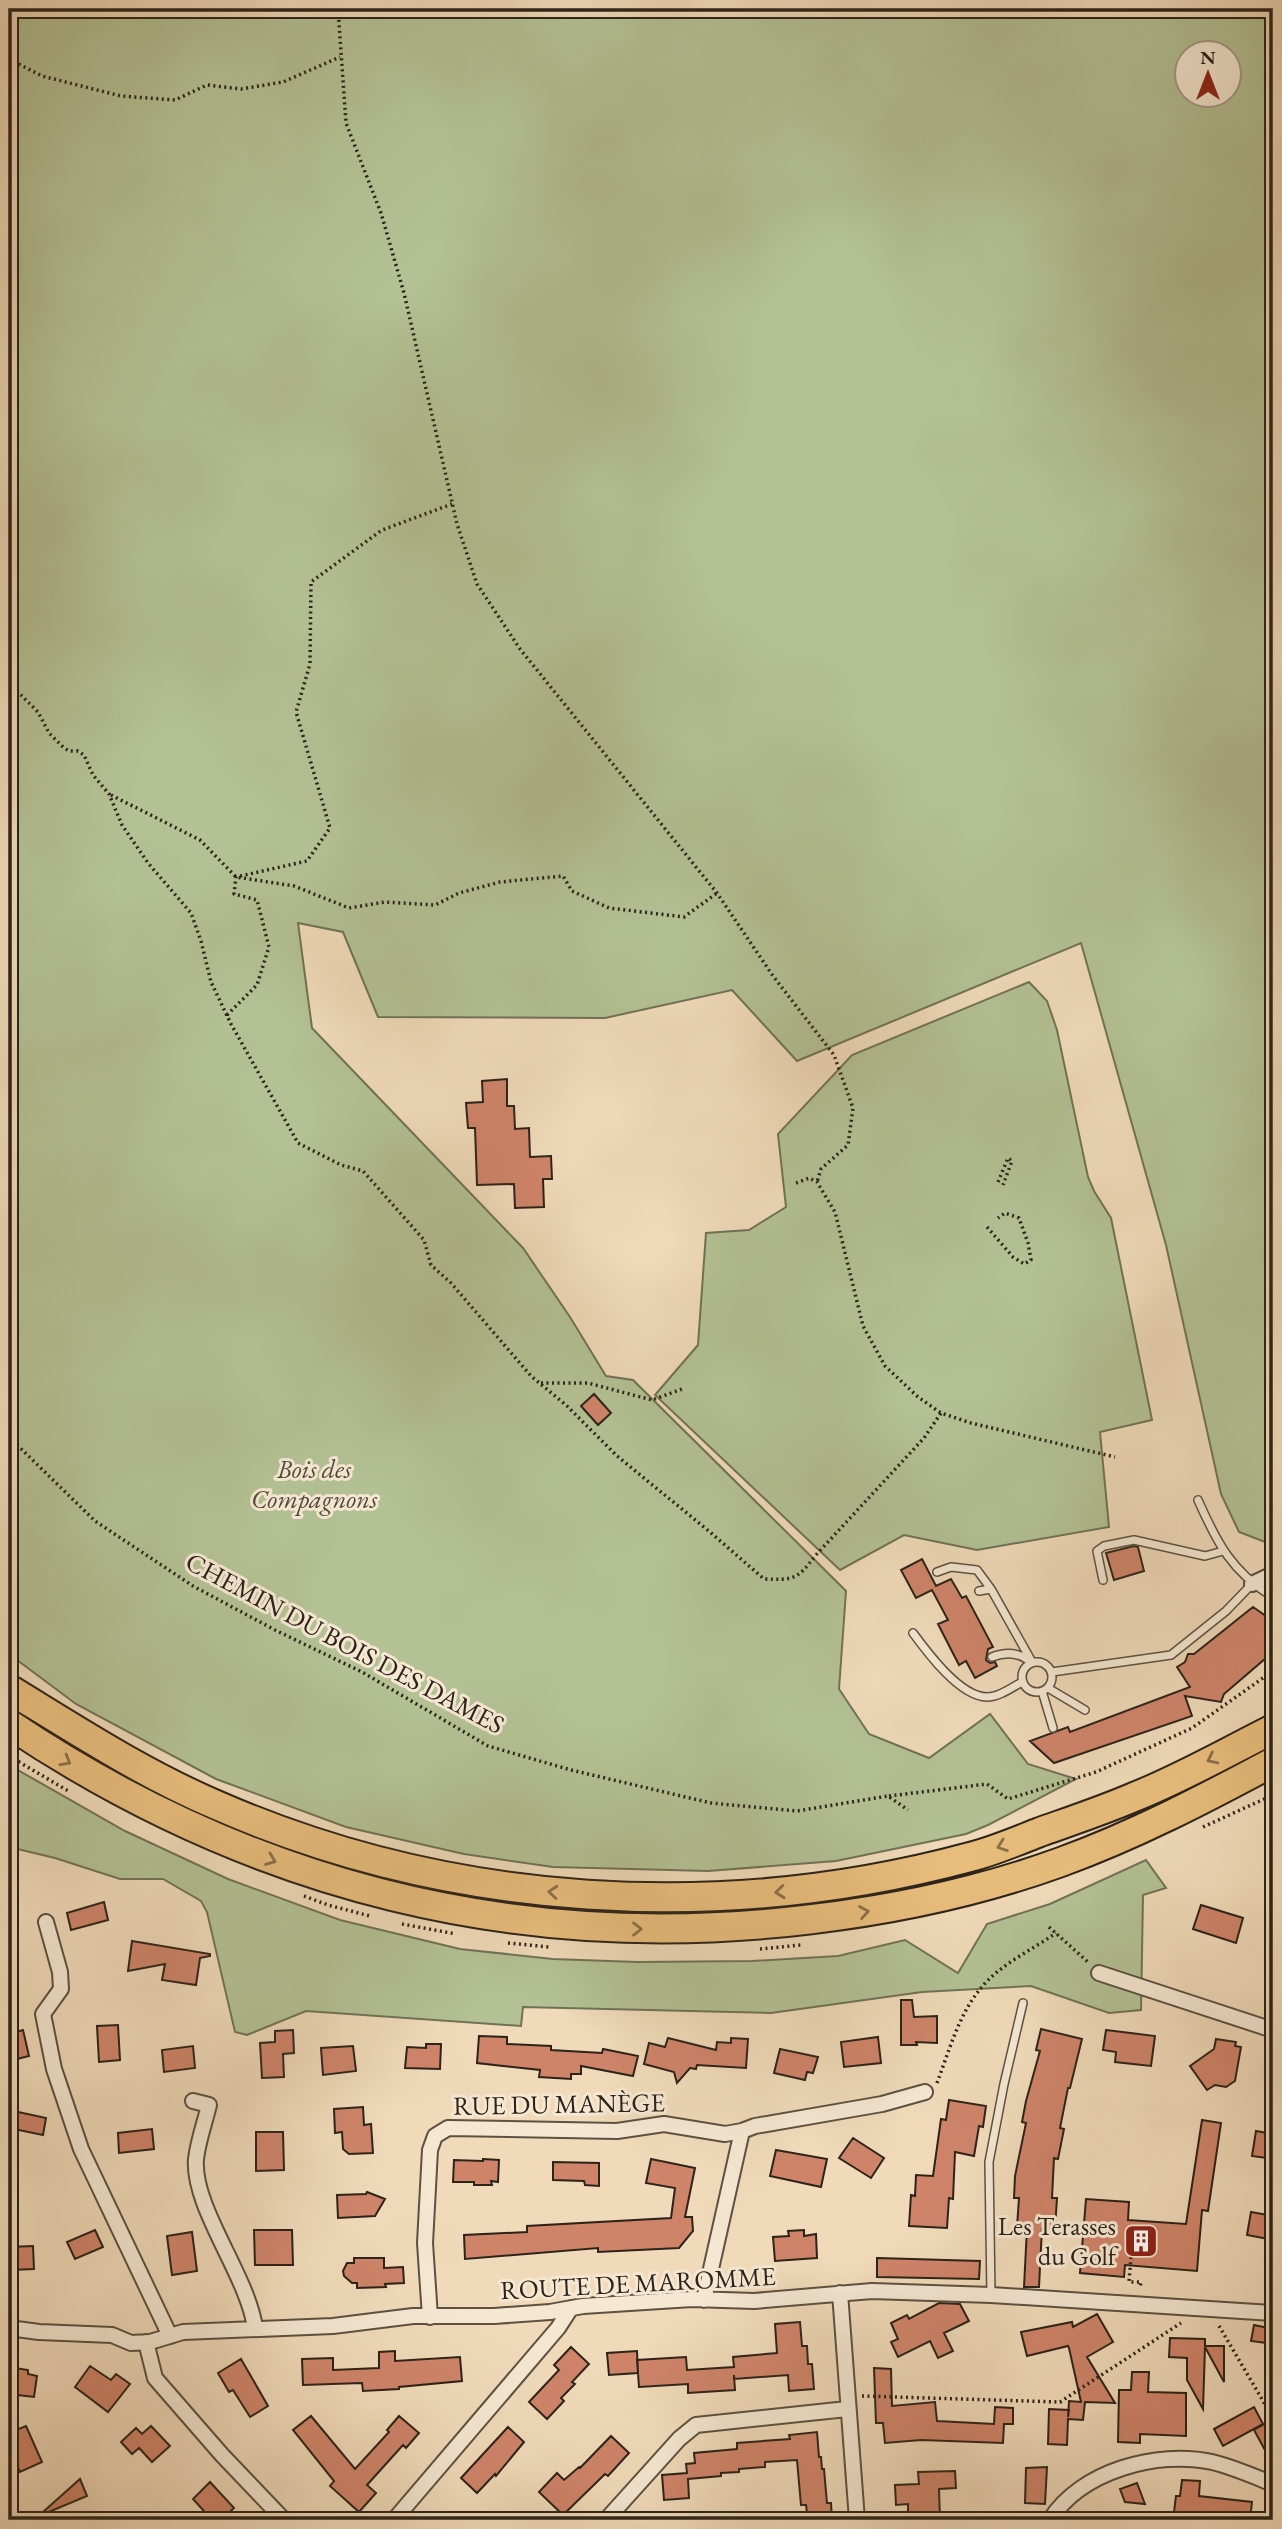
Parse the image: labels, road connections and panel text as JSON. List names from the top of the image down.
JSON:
{
  "streets": {
    "street": ["RUE DU MANÈGE", "ROUTE DE MAROMME"],
    "path": ["CHEMIN DU BOIS DES DAMES"]
  },
  "crossings": [
    ["RUE DU MANÈGE", "ROUTE DE MAROMME"]
  ],
  "parks": ["Bois des Compagnons"],
  "places": {
    "building": ["Les Terasses du Golf"]
  },
  "north": "top"
}
